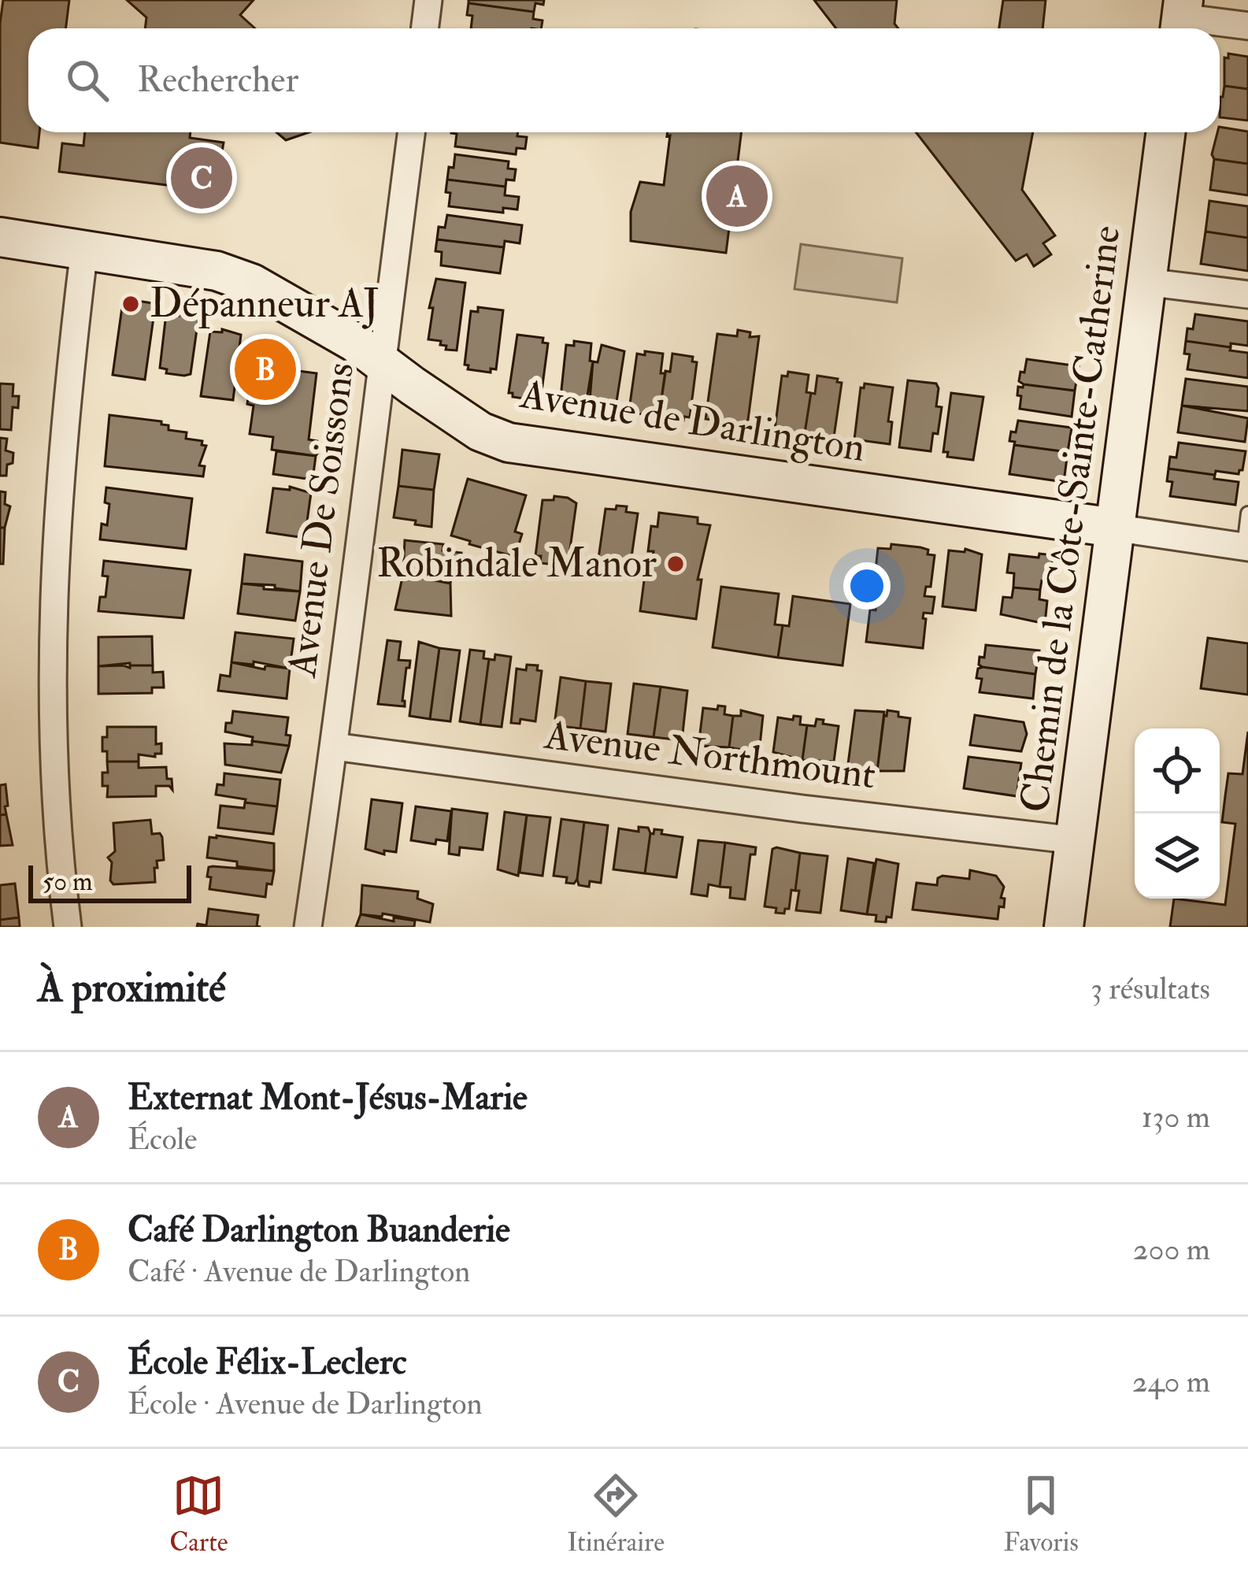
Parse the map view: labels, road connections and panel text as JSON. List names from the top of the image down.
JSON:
{
  "streets": {
    "street": [
      "Avenue de Darlington",
      "Chemin de la Côte-Sainte-Catherine",
      "Avenue De Soissons",
      "Avenue Northmount"
    ]
  },
  "crossings": [
    ["Avenue de Darlington", "Chemin de la Côte-Sainte-Catherine"],
    ["Avenue de Darlington", "Avenue De Soissons"],
    ["Chemin de la Côte-Sainte-Catherine", "Avenue Northmount"],
    ["Avenue De Soissons", "Avenue Northmount"]
  ],
  "places": ["Dépanneur AJ", "Robindale Manor"],
  "scale_bar": "50 m",
  "page": {
    "search": "Rechercher",
    "pins": ["C", "A", "B"],
    "scale": "50 m",
    "heading": ["À proximité", "3 résultats"],
    "list": [
      {
        "mark": "A",
        "name": "Externat Mont-Jésus-Marie",
        "note": "École",
        "value": "130 m"
      },
      {
        "mark": "B",
        "name": "Café Darlington Buanderie",
        "note": "Café · Avenue de Darlington",
        "value": "200 m"
      },
      {
        "mark": "C",
        "name": "École Félix-Leclerc",
        "note": "École · Avenue de Darlington",
        "value": "240 m"
      }
    ],
    "nav": ["Carte", "Itinéraire", "Favoris"]
  }
}
